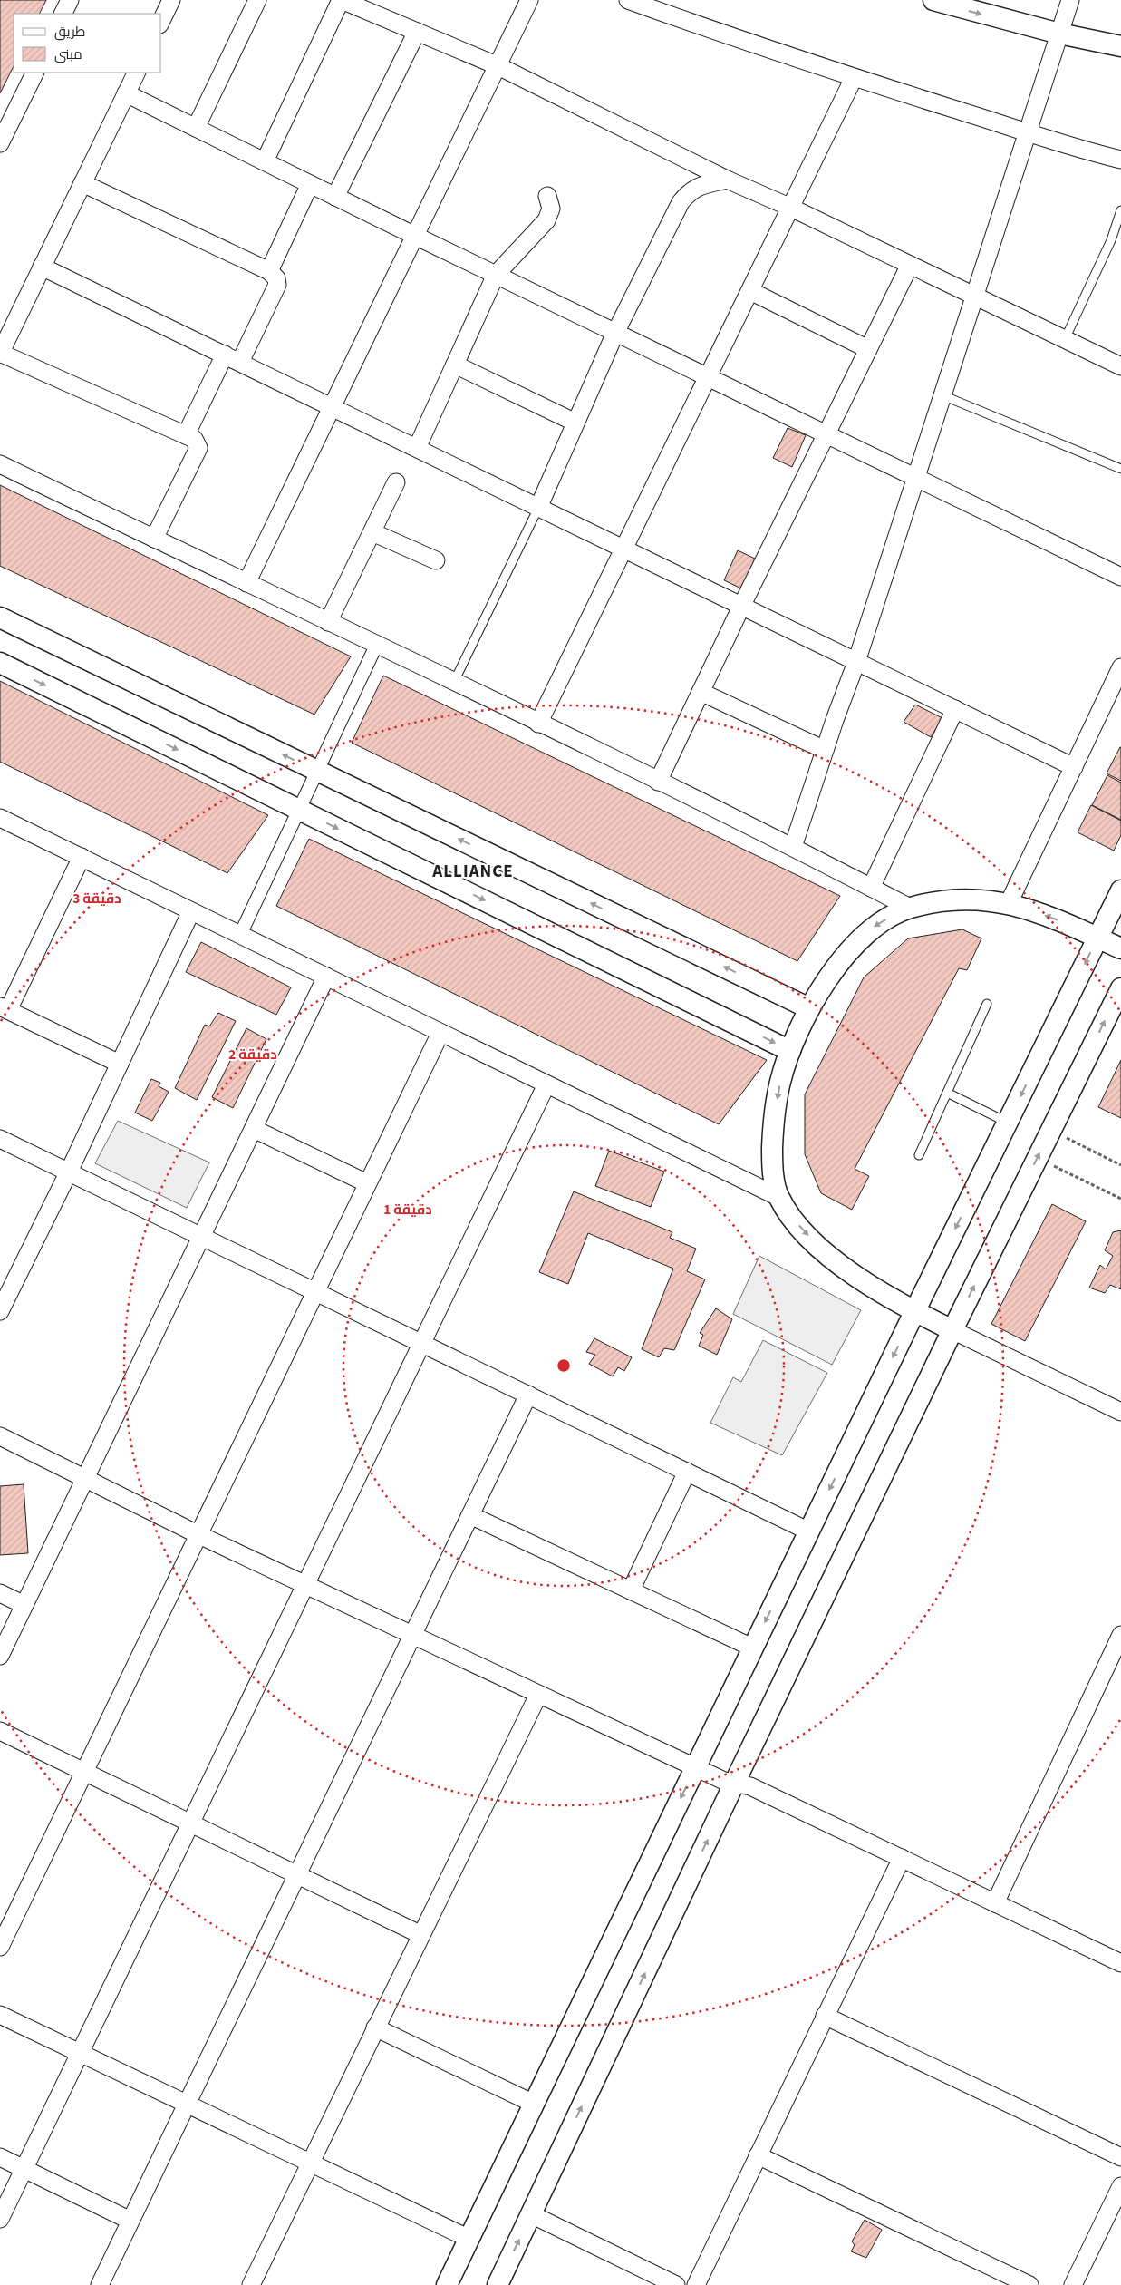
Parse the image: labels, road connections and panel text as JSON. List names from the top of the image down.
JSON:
{
  "districts": ["ALLIANCE"],
  "legend": ["طريق", "مبنى"],
  "rings": ["3 دقيقة", "2 دقيقة", "1 دقيقة"]
}
